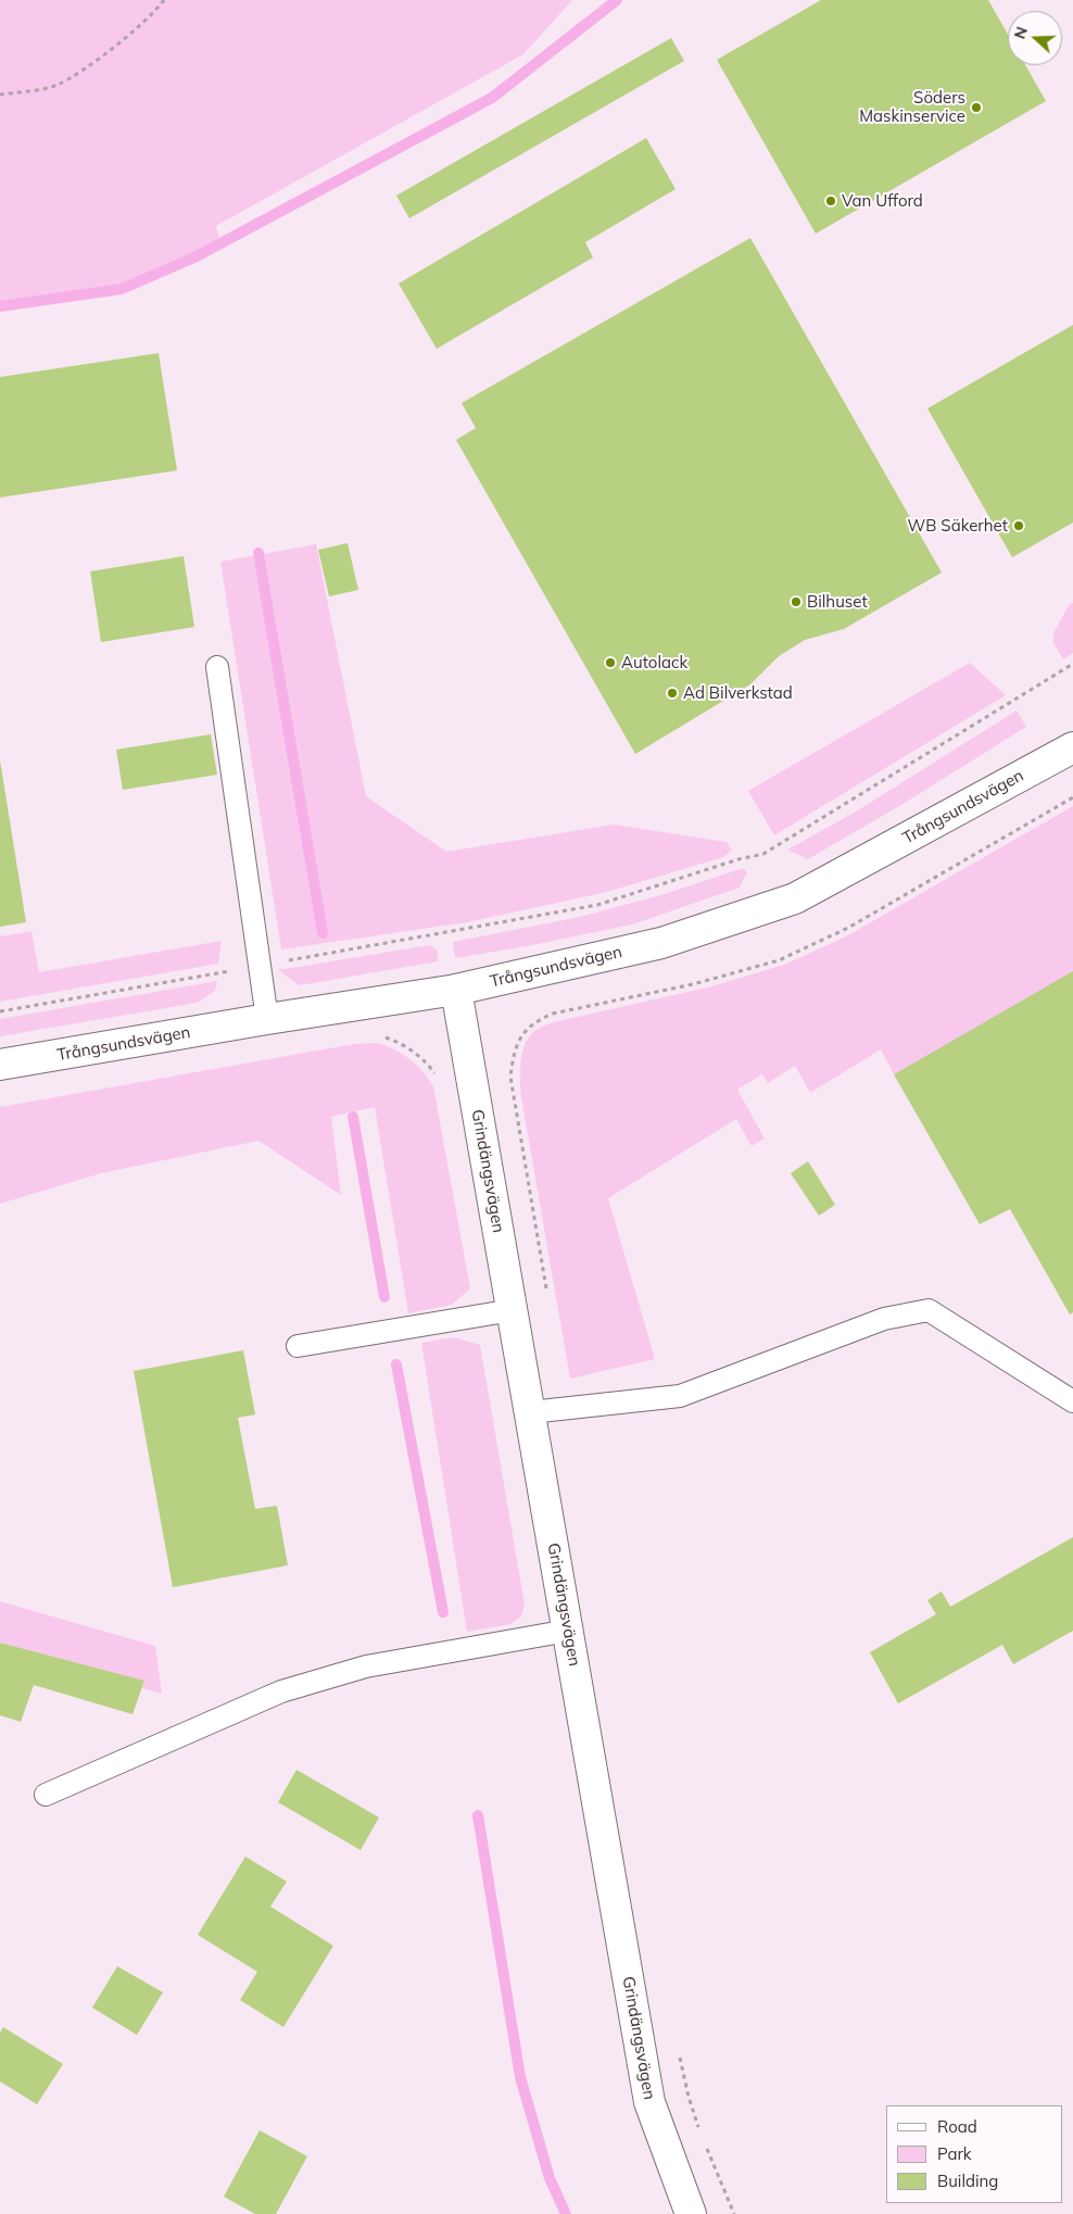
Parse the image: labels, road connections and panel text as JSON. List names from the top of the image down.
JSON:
{
  "streets": {
    "street": ["Trångsundsvägen", "Grindängsvägen"]
  },
  "crossings": [
    ["Trångsundsvägen", "Grindängsvägen"]
  ],
  "places": [
    "Söders Maskinservice",
    "Van Ufford",
    "WB Säkerhet",
    "Bilhuset",
    "Autolack",
    "Ad Bilverkstad"
  ],
  "legend": ["Road", "Park", "Building"],
  "north": "left"
}
